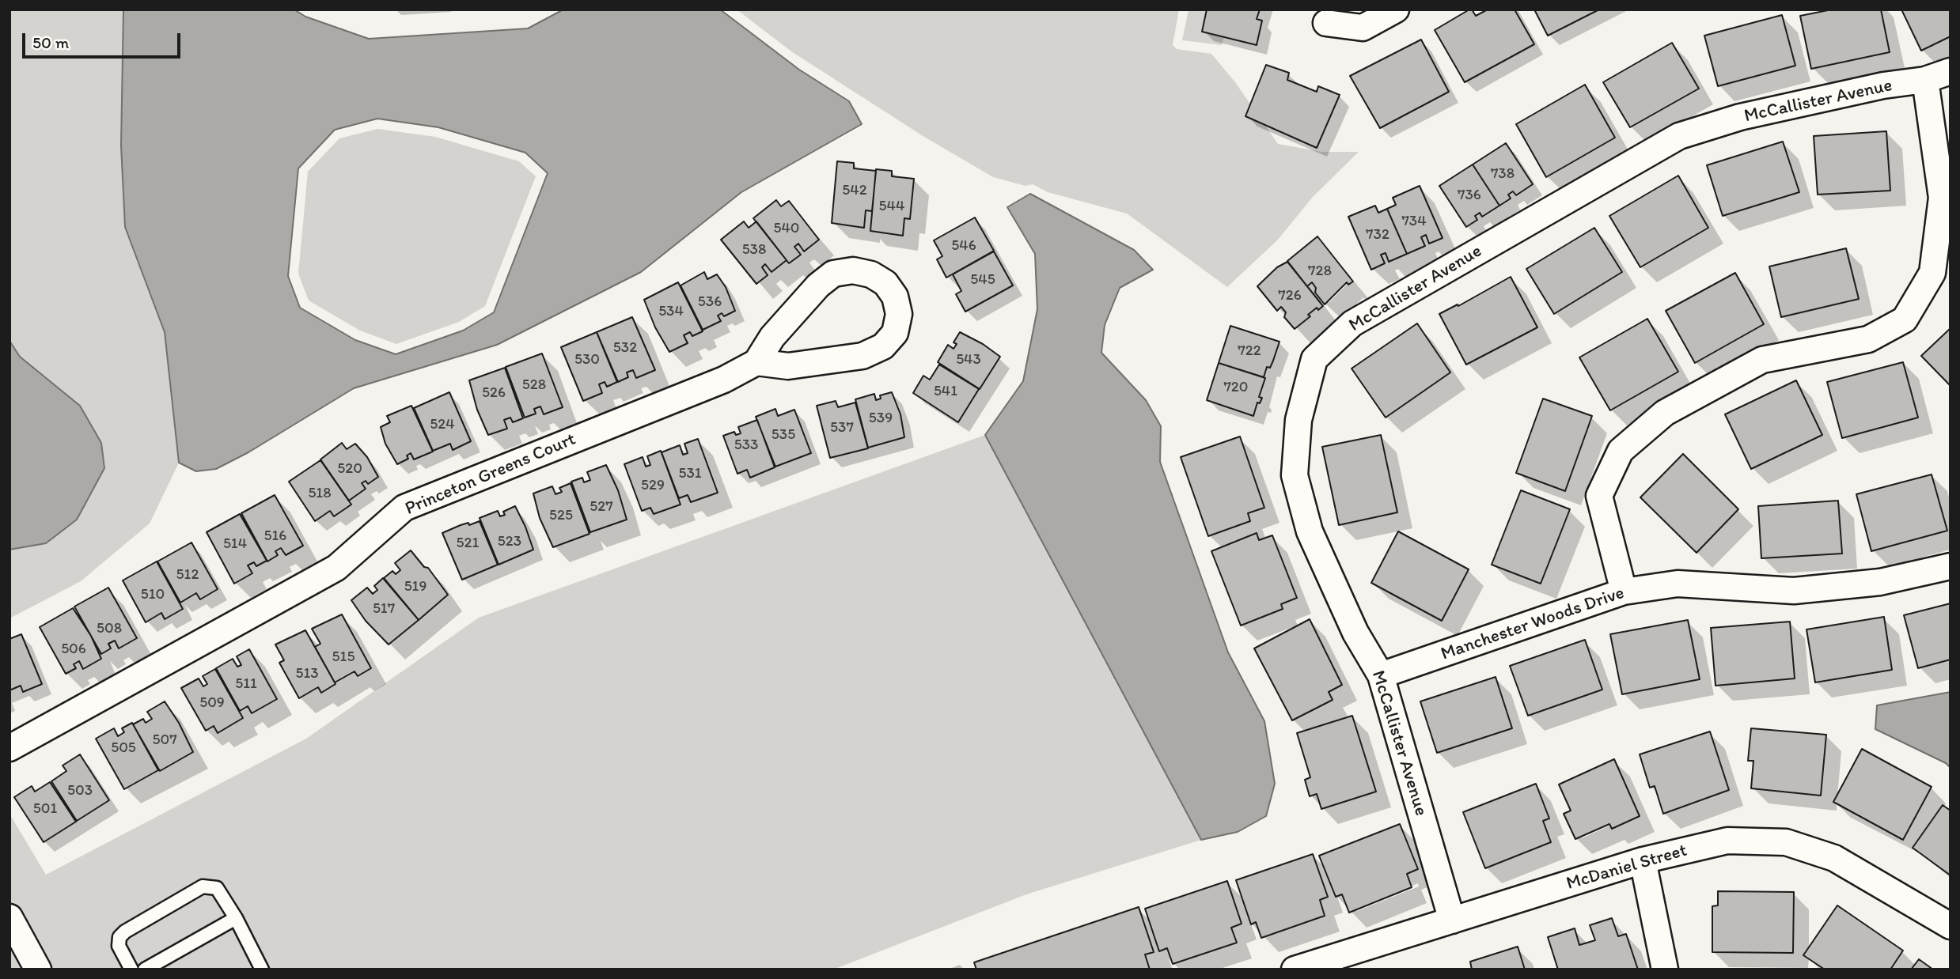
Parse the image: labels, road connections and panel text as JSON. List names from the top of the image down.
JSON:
{
  "streets": {
    "street": [
      "McCallister Avenue",
      "Princeton Greens Court",
      "Manchester Woods Drive",
      "McDaniel Street"
    ]
  },
  "crossings": [
    ["McCallister Avenue", "Manchester Woods Drive"],
    ["McCallister Avenue", "McDaniel Street"]
  ],
  "house_numbers": [
    "738",
    "542",
    "736",
    "544",
    "734",
    "540",
    "732",
    "546",
    "538",
    "728",
    "545",
    "726",
    "536",
    "534",
    "532",
    "722",
    "530",
    "543",
    "528",
    "720",
    "541",
    "526",
    "539",
    "524",
    "537",
    "535",
    "533",
    "520",
    "531",
    "529",
    "518",
    "527",
    "525",
    "516",
    "523",
    "521",
    "514",
    "512",
    "519",
    "510",
    "517",
    "508",
    "506",
    "515",
    "513",
    "511",
    "509",
    "507",
    "505",
    "503",
    "501"
  ],
  "scale_bar": "50 m"
}
